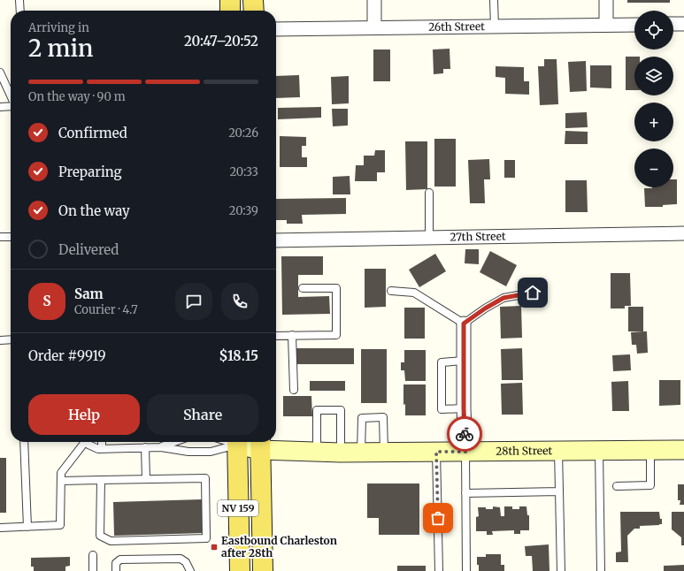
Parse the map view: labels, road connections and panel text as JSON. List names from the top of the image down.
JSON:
{
  "streets": {
    "main road": ["NV 159"],
    "street": ["26th Street", "27th Street", "28th Street"]
  },
  "crossings": [
    ["28th Street", "NV 159"]
  ],
  "places": {
    "transit": ["Eastbound Charleston after 28th"]
  },
  "page": {
    "map_buttons": ["+", "−"],
    "heading": ["2 min", "Arriving in", "20:47–20:52"],
    "panel": [
      "Sam",
      "Courier · 4.7",
      "Order #9919",
      "$18.15"
    ],
    "bar": "On the way · 90 m",
    "list": [
      ["Confirmed", "20:26"],
      ["Preparing", "20:33"],
      ["On the way", "20:39"],
      "Delivered"
    ],
    "round": "S",
    "buttons": ["Help", "Share"]
  }
}
